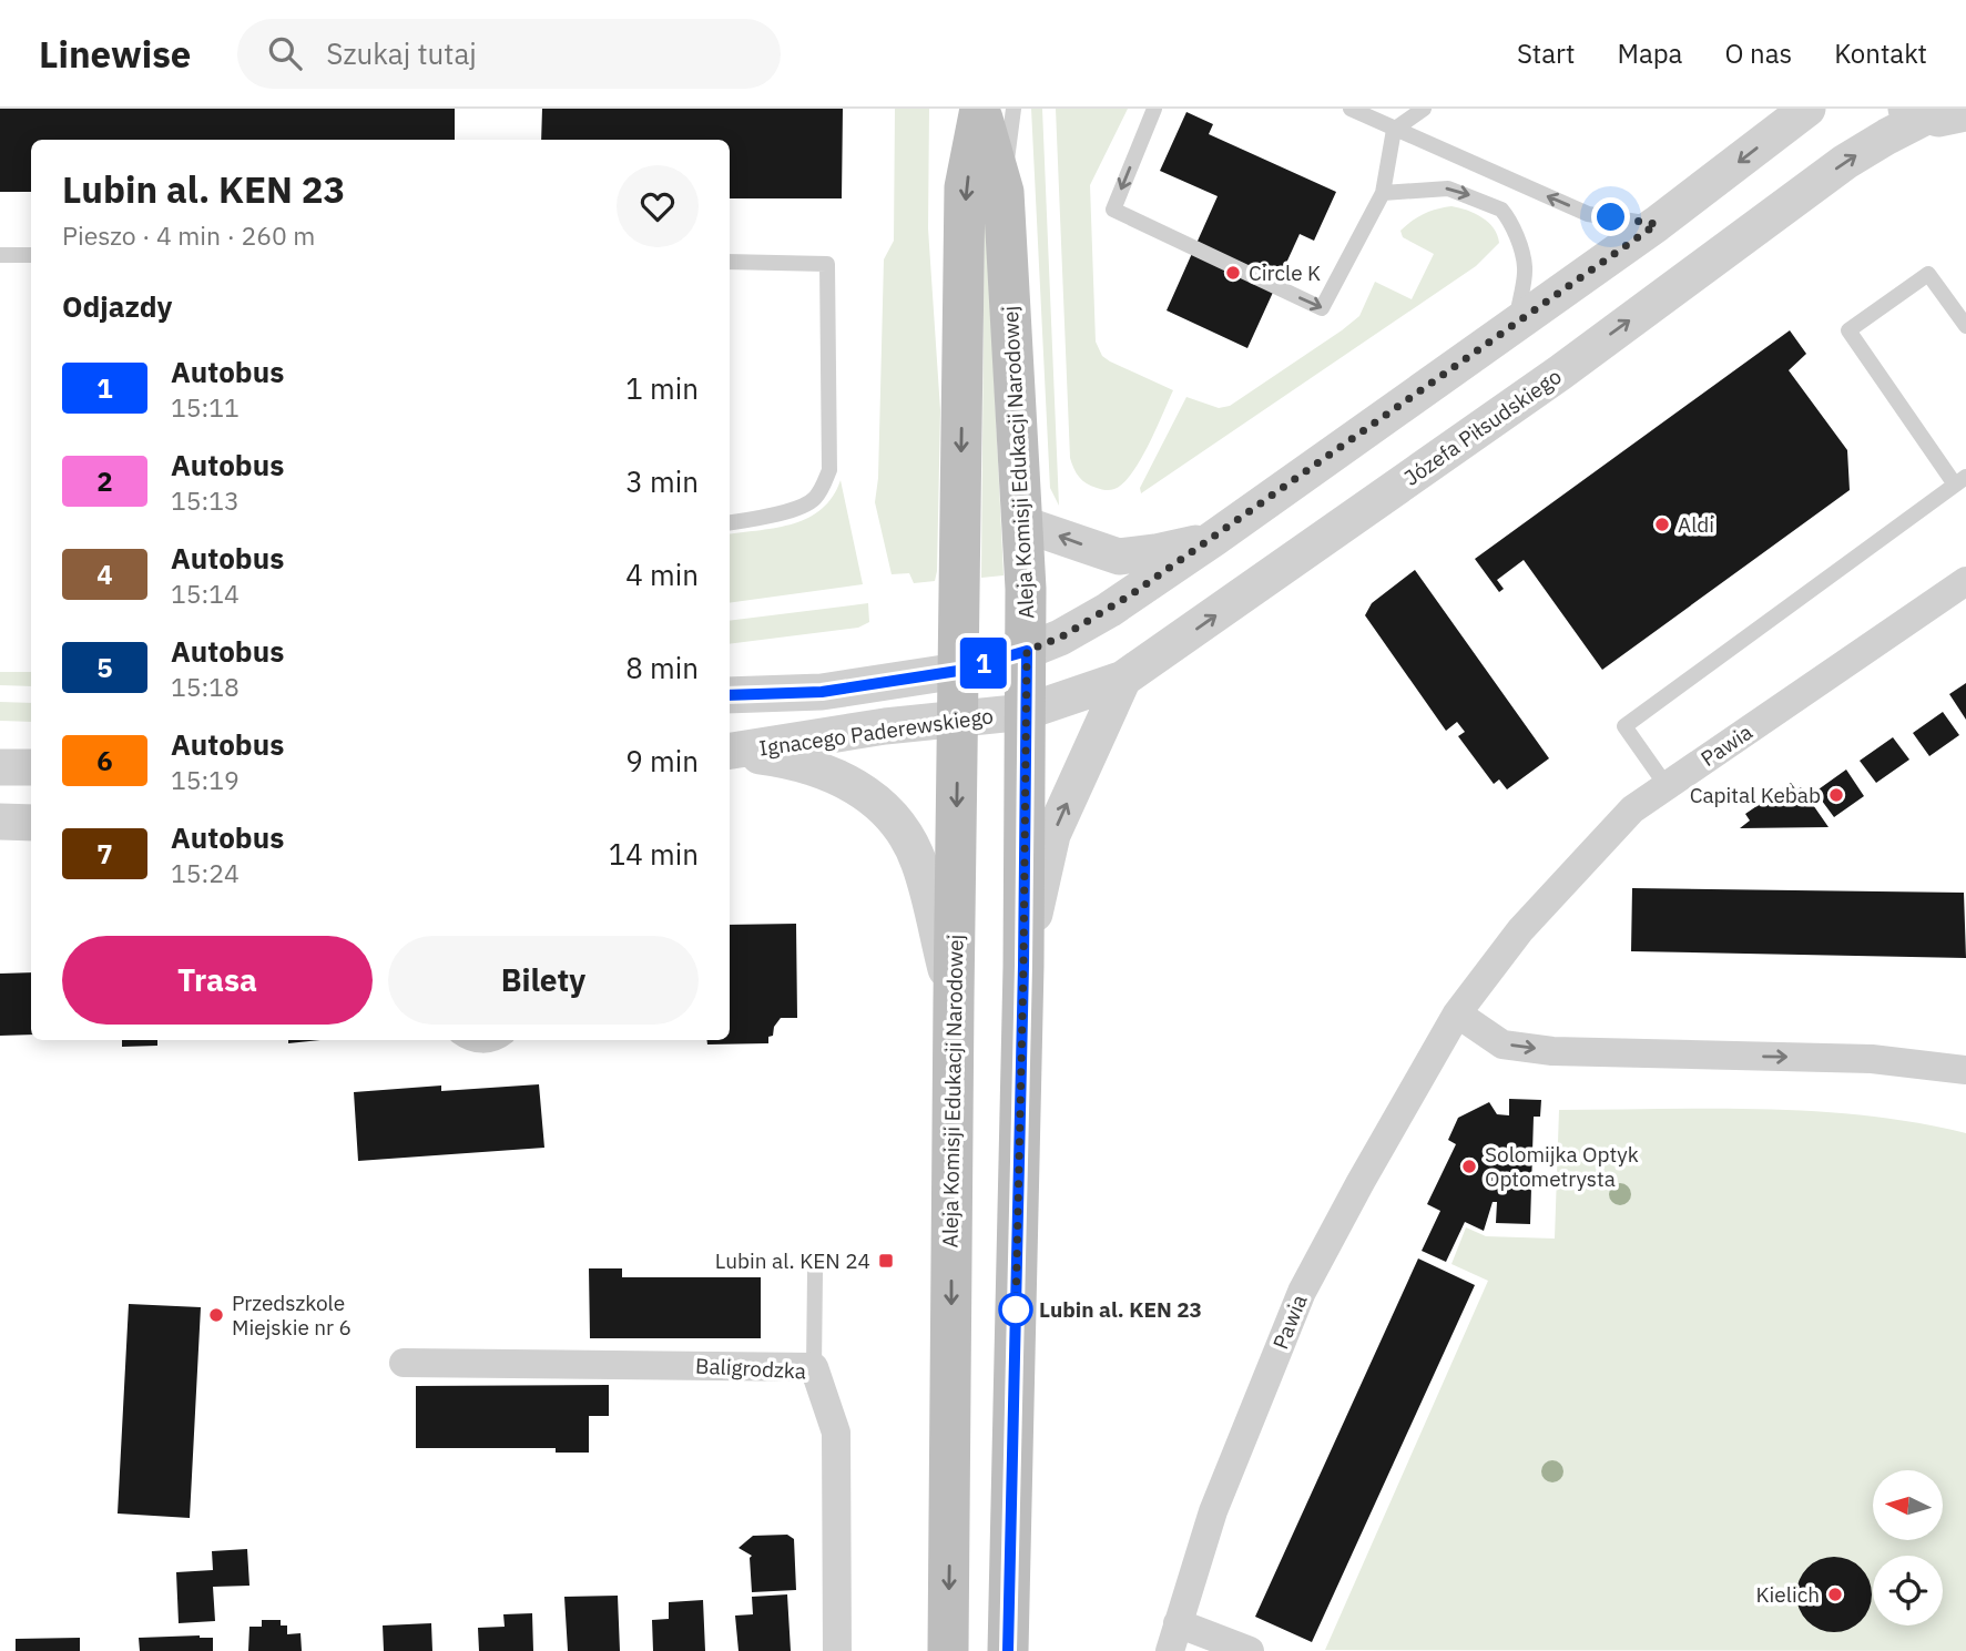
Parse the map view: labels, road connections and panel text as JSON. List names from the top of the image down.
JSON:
{
  "streets": {
    "main road": ["Aleja Komisji Edukacji Narodowej"],
    "street": [
      "Józefa Piłsudskiego",
      "Ignacego Paderewskiego",
      "Pawia",
      "Baligrodzka"
    ]
  },
  "crossings": [
    ["Józefa Piłsudskiego", "Aleja Komisji Edukacji Narodowej"],
    ["Józefa Piłsudskiego", "Ignacego Paderewskiego"],
    ["Aleja Komisji Edukacji Narodowej", "Ignacego Paderewskiego"]
  ],
  "places": {
    "other": [
      "Circle K",
      "Aldi",
      "Capital Kebab",
      "Solomijka Optyk Optometrysta",
      "Lubin al. KEN 23",
      "Przedszkole Miejskie nr 6",
      "Kielich"
    ],
    "transit": ["Lubin al. KEN 24"]
  },
  "lines": ["bus line 1"],
  "north": "left",
  "page": {
    "header": "Linewise",
    "search": "Szukaj tutaj",
    "nav": [
      "Start",
      "Mapa",
      "O nas",
      "Kontakt"
    ],
    "on_map": "1",
    "heading": [
      ["Lubin al. KEN 23", "Pieszo · 4 min · 260 m"],
      "Odjazdy"
    ],
    "list": [
      {
        "mark": "1",
        "name": "Autobus",
        "note": "15:11",
        "value": "1 min"
      },
      {
        "mark": "2",
        "name": "Autobus",
        "note": "15:13",
        "value": "3 min"
      },
      {
        "mark": "4",
        "name": "Autobus",
        "note": "15:14",
        "value": "4 min"
      },
      {
        "mark": "5",
        "name": "Autobus",
        "note": "15:18",
        "value": "8 min"
      },
      {
        "mark": "6",
        "name": "Autobus",
        "note": "15:19",
        "value": "9 min"
      },
      {
        "mark": "7",
        "name": "Autobus",
        "note": "15:24",
        "value": "14 min"
      }
    ],
    "buttons": ["Trasa", "Bilety"]
  }
}
